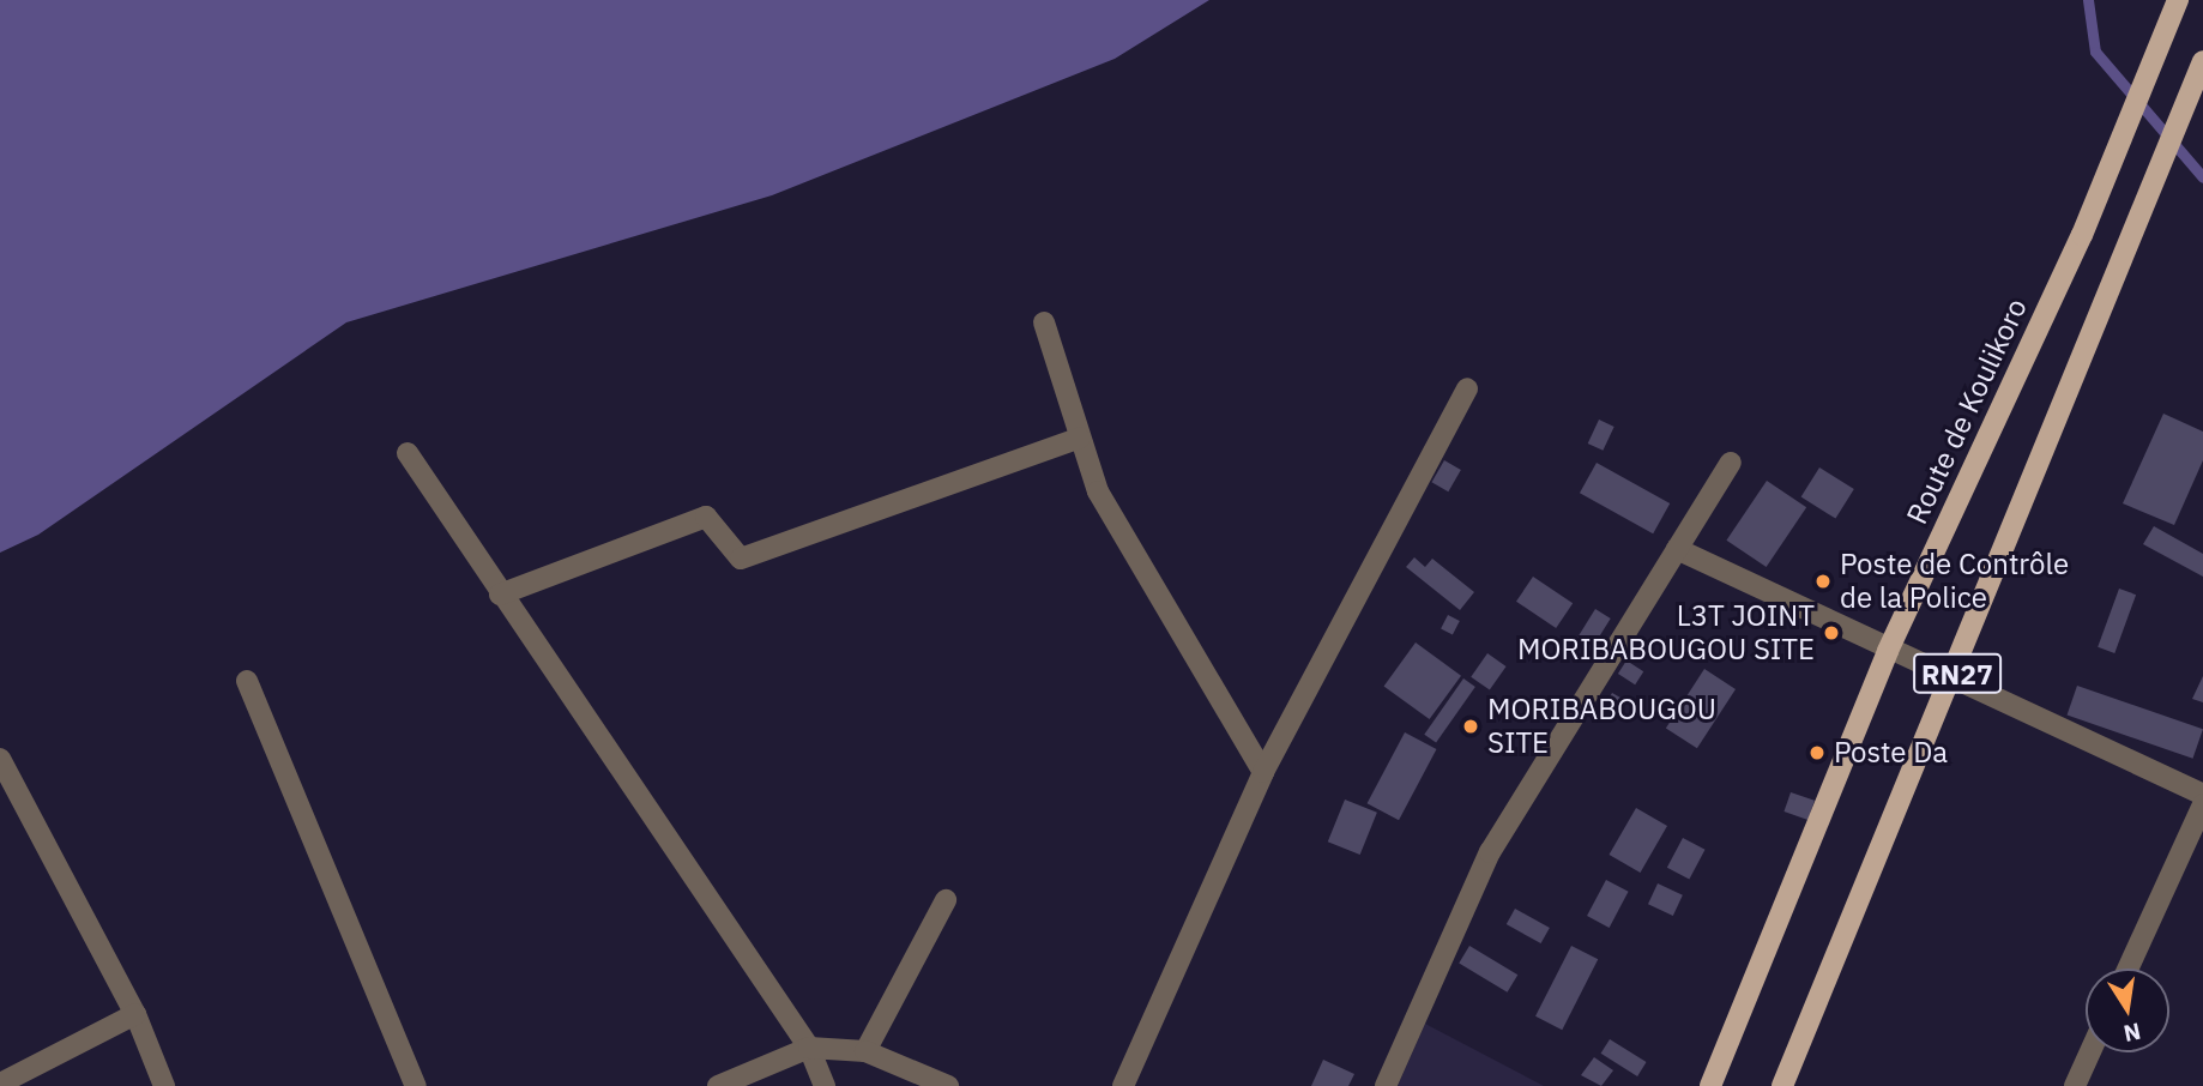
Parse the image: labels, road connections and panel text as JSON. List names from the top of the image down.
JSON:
{
  "streets": {
    "main road": ["Route de Koulikoro", "RN27"]
  },
  "places": [
    "Poste de Contrôle de la Police",
    "L3T JOINT MORIBABOUGOU SITE",
    "MORIBABOUGOU SITE",
    "Poste Da"
  ],
  "north": "bottom"
}
